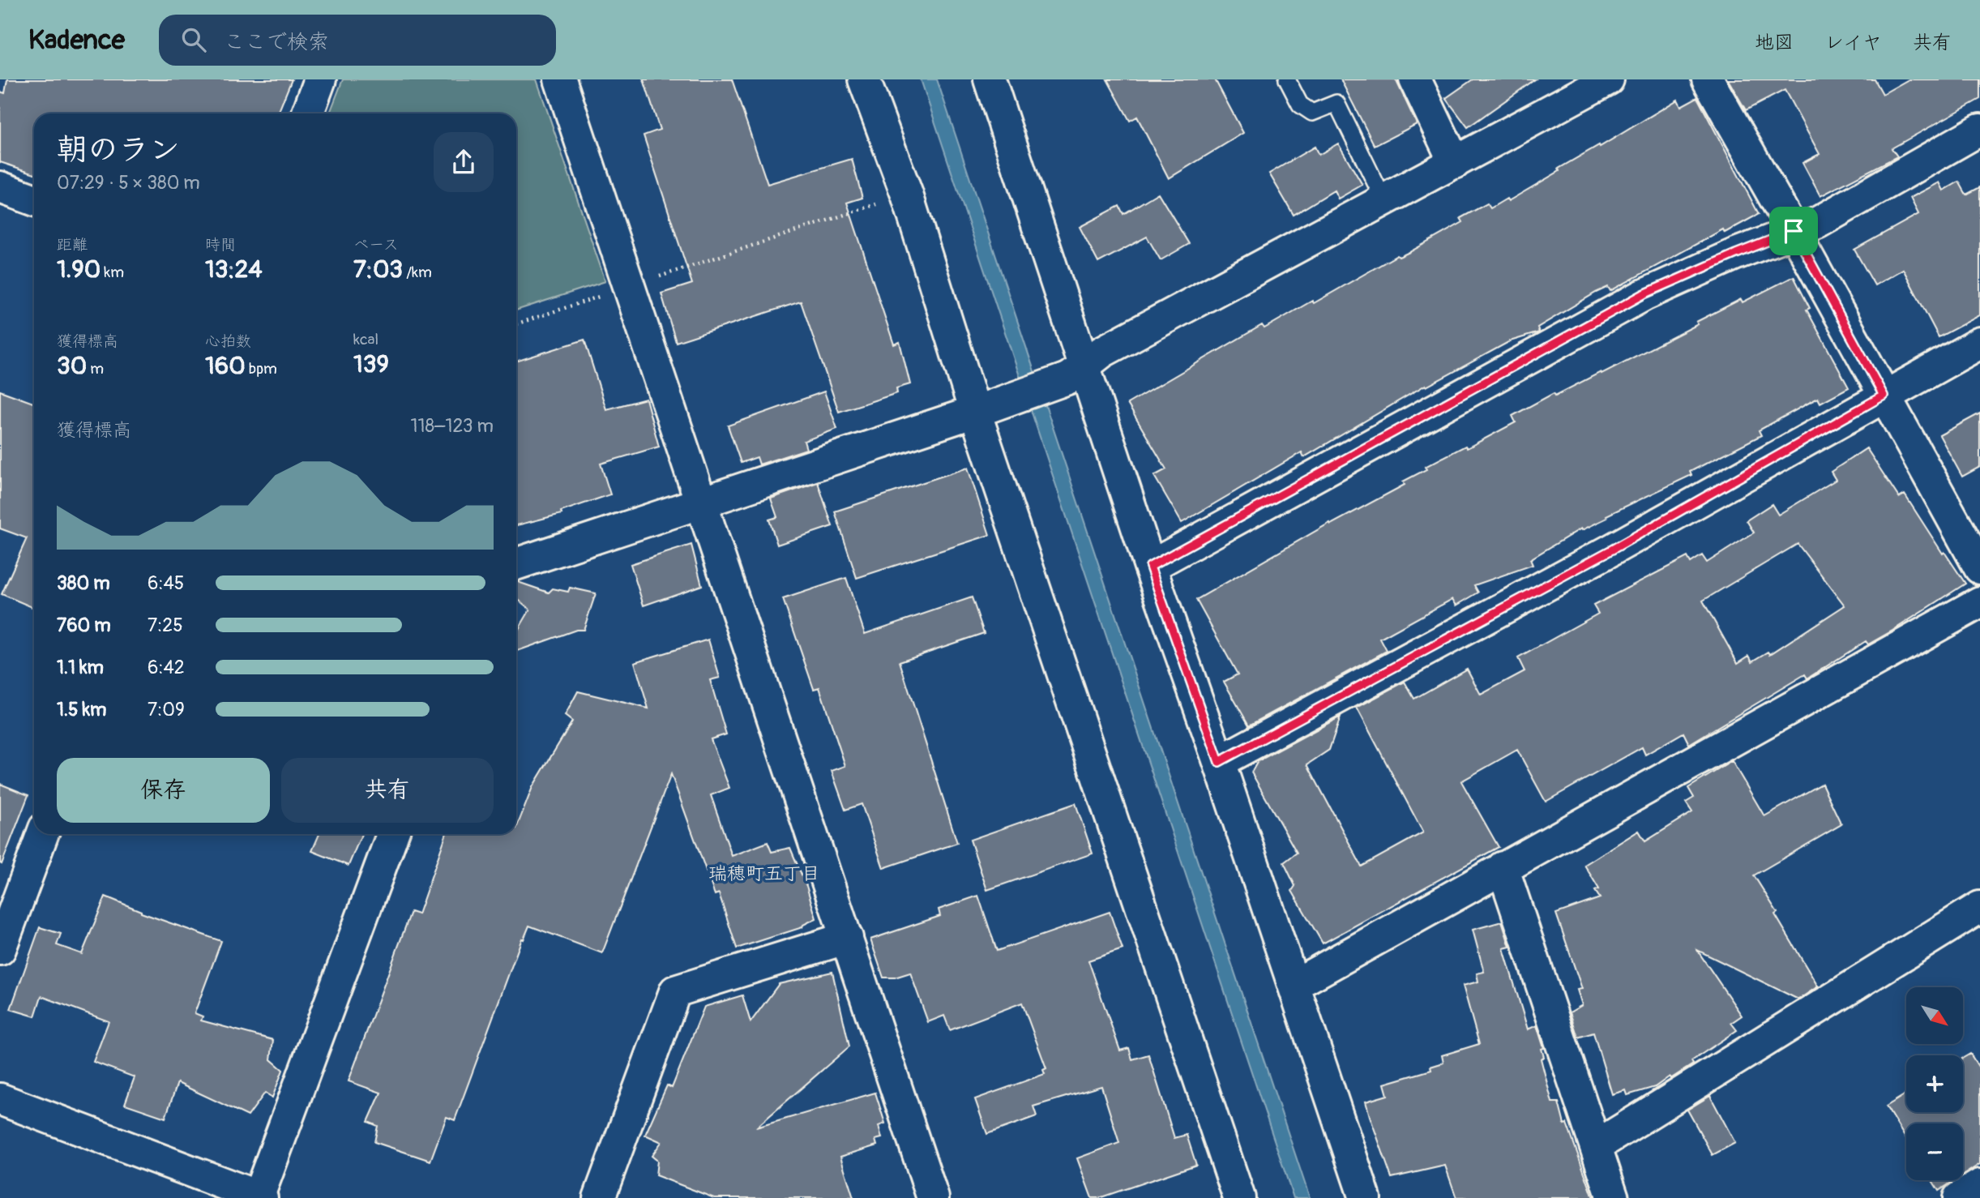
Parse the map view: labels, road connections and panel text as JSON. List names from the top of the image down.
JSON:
{
  "districts": ["瑞穂町五丁目"],
  "north": "bottom right",
  "page": {
    "header": "Kadence",
    "search": "ここで検索",
    "nav": ["地図", "レイヤ", "共有"],
    "heading": ["朝のラン", "07:29 · 5 × 380 m"],
    "stats": [
      ["距離", "1.90 km"],
      ["時間", "13:24"],
      ["ペース", "7:03 /km"],
      ["獲得標高", "30 m"],
      ["心拍数", "160 bpm"],
      ["kcal", "139"]
    ],
    "chart": ["獲得標高", "118–123 m"],
    "list": [
      {
        "name": "380 m",
        "note": "6:45"
      },
      {
        "name": "760 m",
        "note": "7:25"
      },
      {
        "name": "1.1 km",
        "note": "6:42"
      },
      {
        "name": "1.5 km",
        "note": "7:09"
      }
    ],
    "buttons": ["保存", "共有"],
    "map_buttons": ["+", "−"]
  }
}
